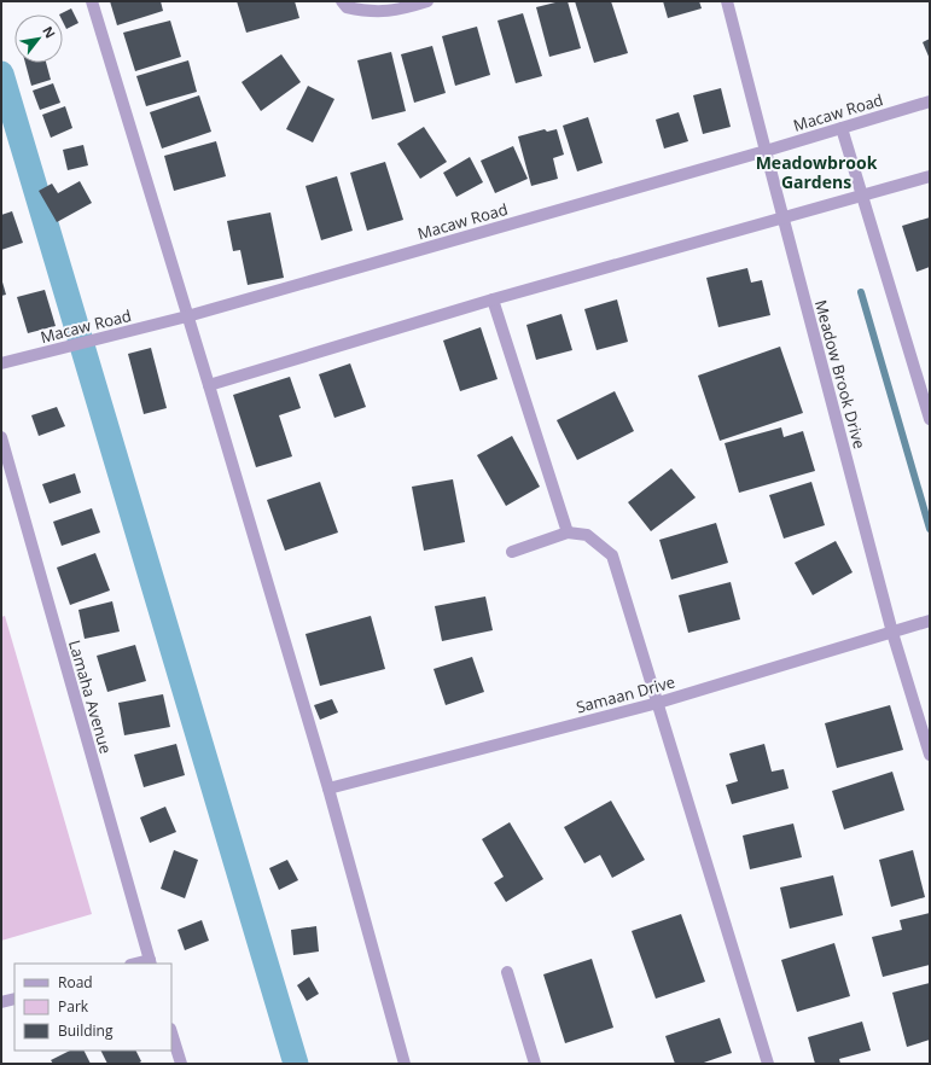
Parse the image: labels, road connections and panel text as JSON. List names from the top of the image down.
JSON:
{
  "streets": {
    "street": [
      "Macaw Road",
      "Meadow Brook Drive",
      "Samaan Drive",
      "Lamaha Avenue"
    ]
  },
  "crossings": [
    ["Macaw Road", "Meadow Brook Drive"],
    ["Meadow Brook Drive", "Samaan Drive"]
  ],
  "districts": ["Meadowbrook Gardens"],
  "legend": ["Road", "Park", "Building"],
  "north": "top right"
}
